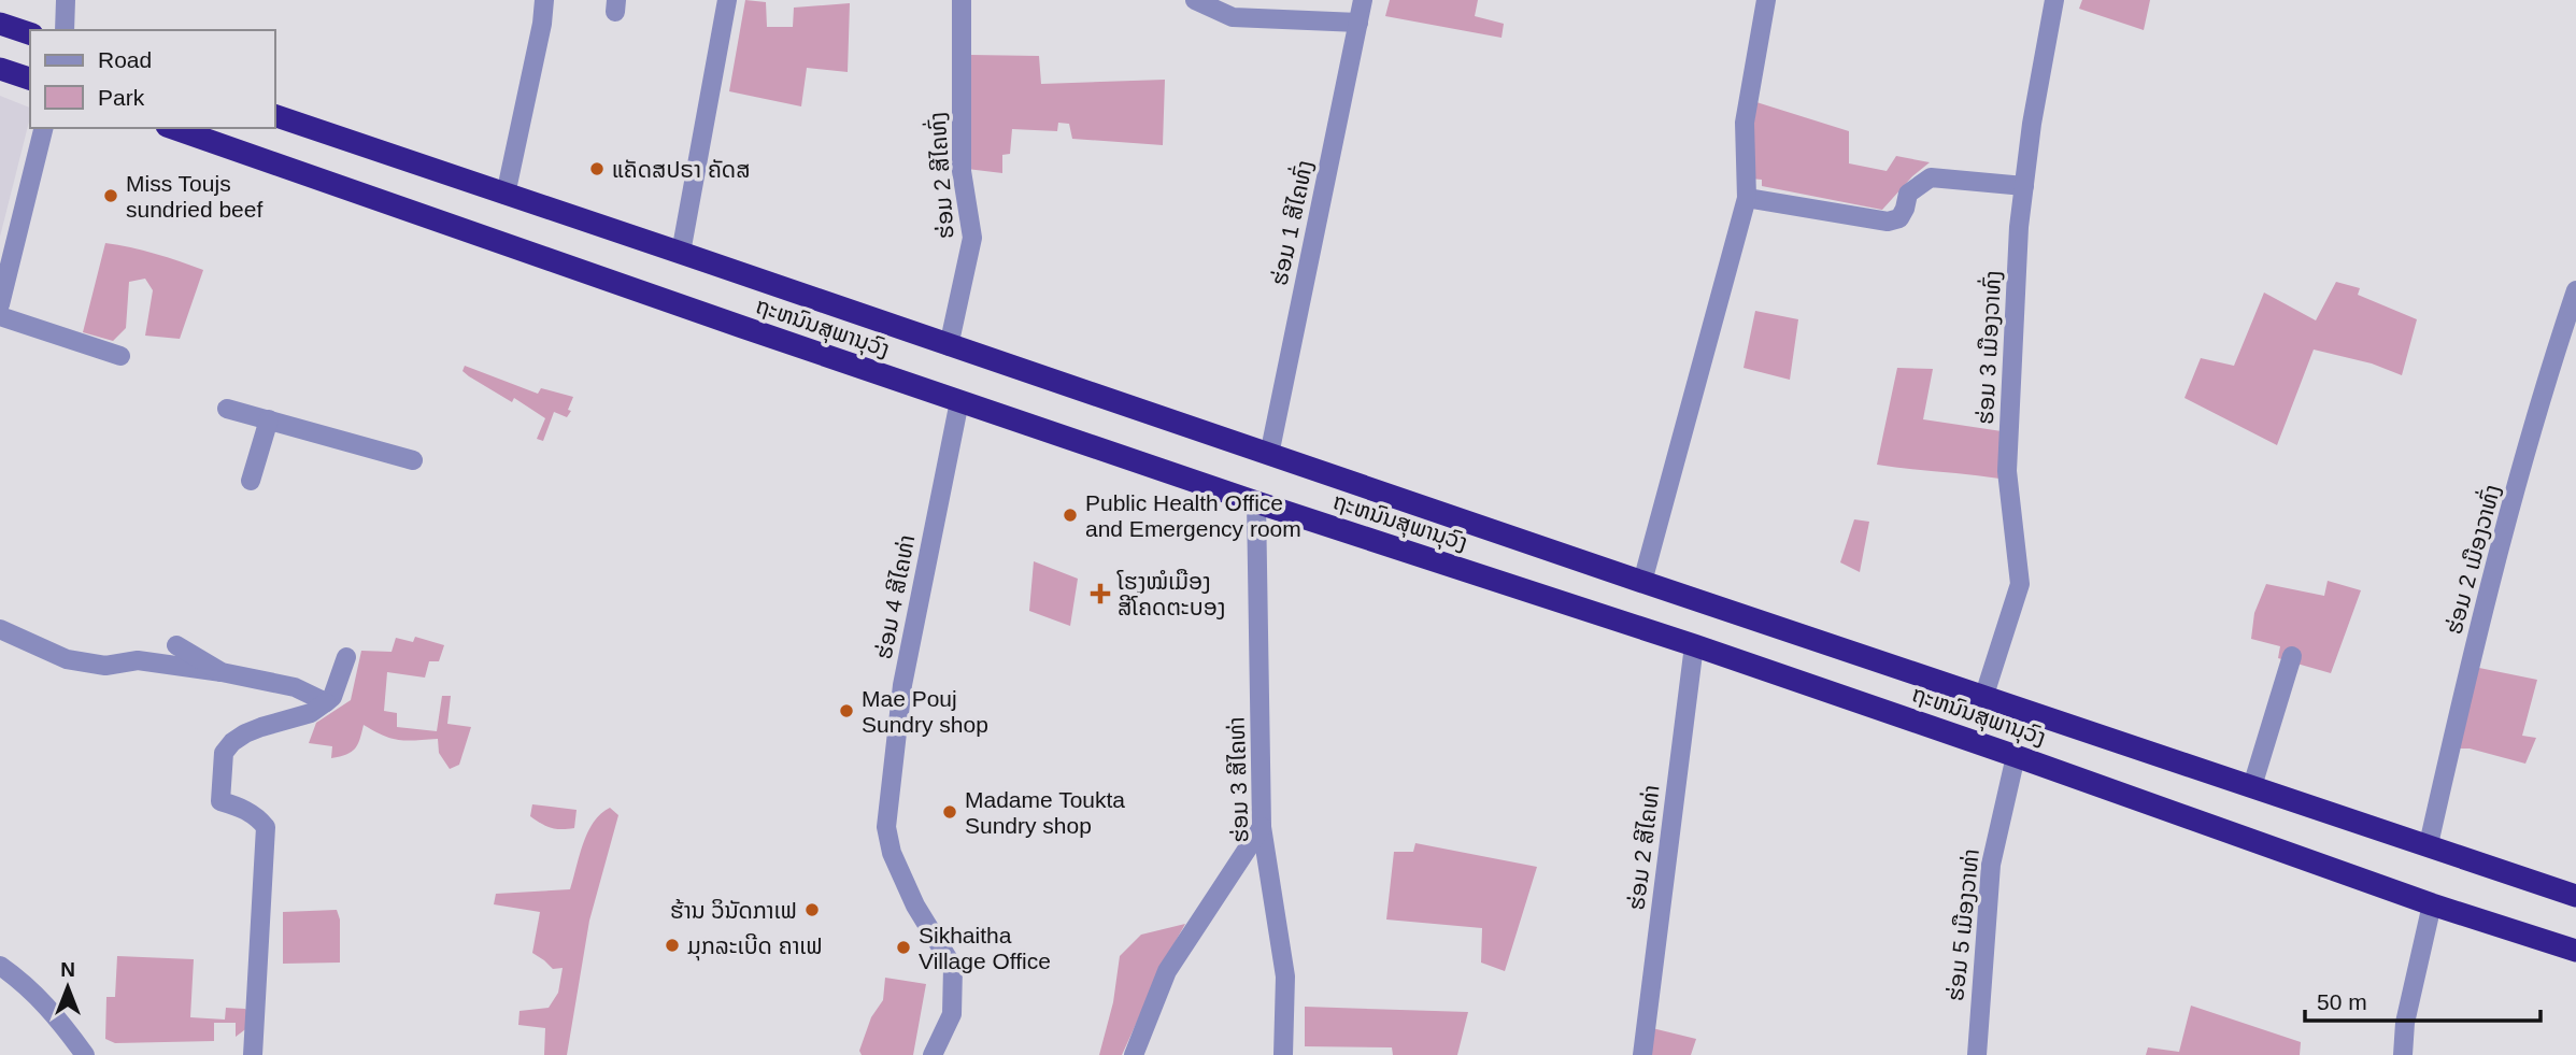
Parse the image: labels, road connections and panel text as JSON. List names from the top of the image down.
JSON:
{
  "streets": {
    "highway": ["ຖະຫນົນສຸພານຸວົງ"],
    "street": [
      "ຮ່ອມ 2 ສີໄຄທົ່ງ",
      "ຮ່ອມ 1 ສີໄຄທົ່ງ",
      "ຮ່ອມ 3 ເມືອງວາທົ່ງ",
      "ຮ່ອມ 2 ເມືອງວາທົ່ງ",
      "ຮ່ອມ 4 ສີໄຄທ່າ",
      "ຮ່ອມ 3 ສີໄຄທ່າ",
      "ຮ່ອມ 2 ສີໄຄທ່າ",
      "ຮ່ອມ 5 ເມືອງວາທ່າ"
    ]
  },
  "crossings": [
    ["ຮ່ອມ 2 ສີໄຄທົ່ງ", "ຖະຫນົນສຸພານຸວົງ"],
    ["ຮ່ອມ 1 ສີໄຄທົ່ງ", "ຖະຫນົນສຸພານຸວົງ"],
    ["ຖະຫນົນສຸພານຸວົງ", "ຮ່ອມ 3 ເມືອງວາທົ່ງ"],
    ["ຖະຫນົນສຸພານຸວົງ", "ຮ່ອມ 2 ເມືອງວາທົ່ງ"],
    ["ຖະຫນົນສຸພານຸວົງ", "ຮ່ອມ 4 ສີໄຄທ່າ"],
    ["ຖະຫນົນສຸພານຸວົງ", "ຮ່ອມ 3 ສີໄຄທ່າ"],
    ["ຖະຫນົນສຸພານຸວົງ", "ຮ່ອມ 2 ສີໄຄທ່າ"],
    ["ຖະຫນົນສຸພານຸວົງ", "ຮ່ອມ 5 ເມືອງວາທ່າ"]
  ],
  "places": {
    "other": [
      "ແຄັດສປຣາ ຄັດສ",
      "Miss Toujs sundried beef",
      "Public Health Office and Emergency room",
      "Mae Pouj Sundry shop",
      "Madame Toukta Sundry shop",
      "ຮ້ານ ວິນັດກາເຟ",
      "ມຸກລະເບີດ ຄາເຟ",
      "Sikhaitha Village Office"
    ],
    "health": ["ໂຮງໝໍເມືອງ ສີໂຄດຕະບອງ"]
  },
  "legend": ["Road", "Park"],
  "scale_bar": "50 m",
  "north": "top"
}
